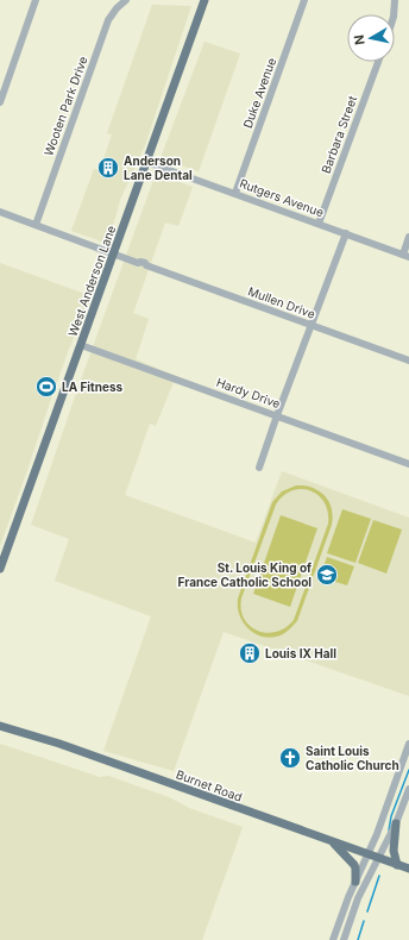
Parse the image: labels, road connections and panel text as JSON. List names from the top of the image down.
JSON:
{
  "streets": {
    "main road": ["West Anderson Lane", "Burnet Road"],
    "street": [
      "Duke Avenue",
      "Wooten Park Drive",
      "Barbara Street",
      "Rutgers Avenue",
      "Mullen Drive",
      "Hardy Drive"
    ]
  },
  "crossings": [
    ["Duke Avenue", "Rutgers Avenue"],
    ["Wooten Park Drive", "Mullen Drive"],
    ["Barbara Street", "Rutgers Avenue"],
    ["Rutgers Avenue", "West Anderson Lane"],
    ["West Anderson Lane", "Mullen Drive"],
    ["West Anderson Lane", "Hardy Drive"]
  ],
  "places": {
    "building": ["Anderson Lane Dental", "Louis IX Hall"],
    "sports": ["LA Fitness"],
    "school or university": ["St. Louis King of France Catholic School"],
    "church": ["Saint Louis Catholic Church"]
  },
  "north": "left"
}
